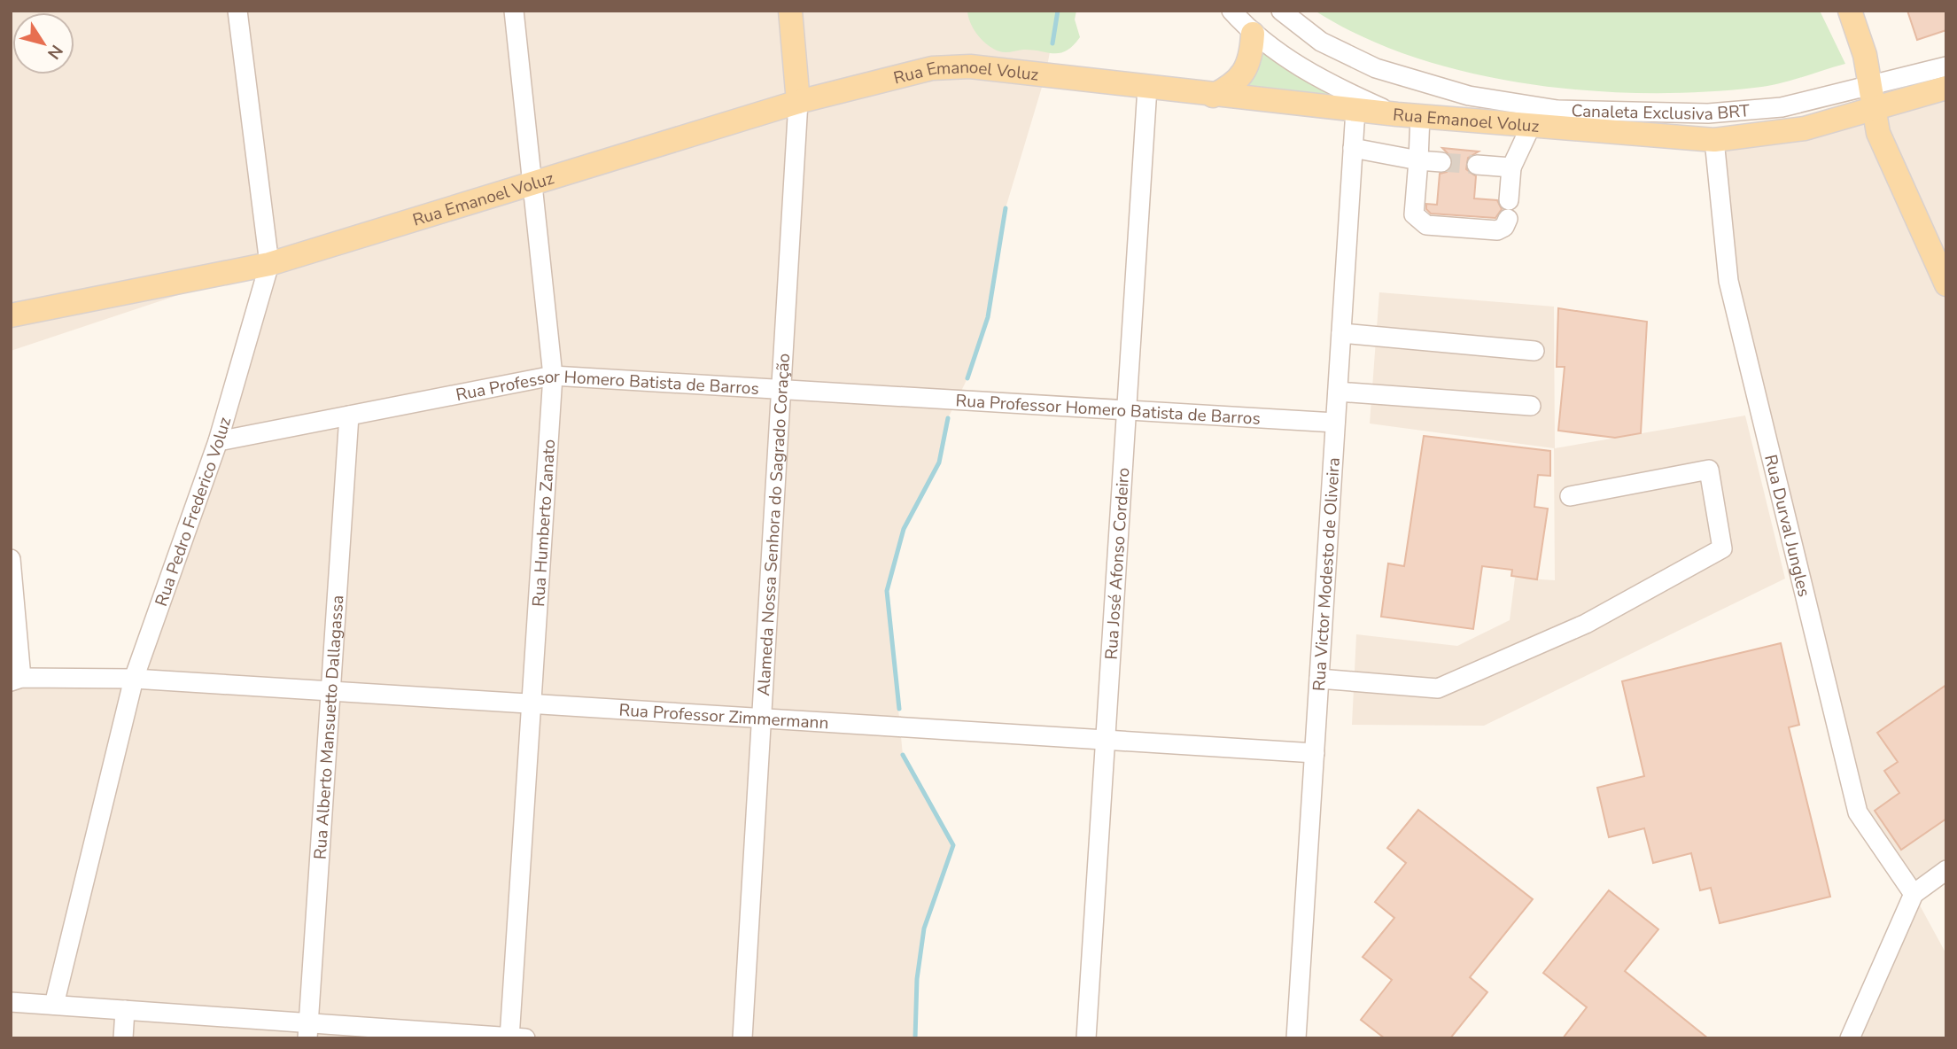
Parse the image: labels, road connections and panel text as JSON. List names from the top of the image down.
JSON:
{
  "streets": {
    "main road": ["Rua Emanoel Voluz", "Alameda Nossa Senhora do Sagrado Coração"],
    "street": [
      "Canaleta Exclusiva BRT",
      "Rua Professor Homero Batista de Barros",
      "Rua Pedro Frederico Voluz",
      "Rua Humberto Zanato",
      "Rua Durval Jungles",
      "Rua José Afonso Cordeiro",
      "Rua Victor Modesto de Oliveira",
      "Rua Professor Zimmermann",
      "Rua Alberto Mansuetto Dallagassa"
    ]
  },
  "crossings": [
    ["Rua Emanoel Voluz", "Rua Pedro Frederico Voluz"],
    ["Rua Emanoel Voluz", "Rua Humberto Zanato"],
    ["Rua Emanoel Voluz", "Alameda Nossa Senhora do Sagrado Coração"],
    ["Rua Emanoel Voluz", "Rua Durval Jungles"],
    ["Rua Emanoel Voluz", "Rua José Afonso Cordeiro"],
    ["Rua Emanoel Voluz", "Rua Victor Modesto de Oliveira"],
    ["Rua Professor Homero Batista de Barros", "Rua Pedro Frederico Voluz"],
    ["Rua Professor Homero Batista de Barros", "Rua Humberto Zanato"],
    ["Rua Professor Homero Batista de Barros", "Alameda Nossa Senhora do Sagrado Coração"],
    ["Rua Professor Homero Batista de Barros", "Rua José Afonso Cordeiro"],
    ["Rua Professor Homero Batista de Barros", "Rua Victor Modesto de Oliveira"],
    ["Rua Professor Homero Batista de Barros", "Rua Alberto Mansuetto Dallagassa"],
    ["Rua Pedro Frederico Voluz", "Rua Professor Zimmermann"],
    ["Rua Humberto Zanato", "Rua Professor Zimmermann"],
    ["Alameda Nossa Senhora do Sagrado Coração", "Rua Professor Zimmermann"],
    ["Rua José Afonso Cordeiro", "Rua Professor Zimmermann"],
    ["Rua Victor Modesto de Oliveira", "Rua Professor Zimmermann"],
    ["Rua Professor Zimmermann", "Rua Alberto Mansuetto Dallagassa"]
  ],
  "north": "bottom right"
}
